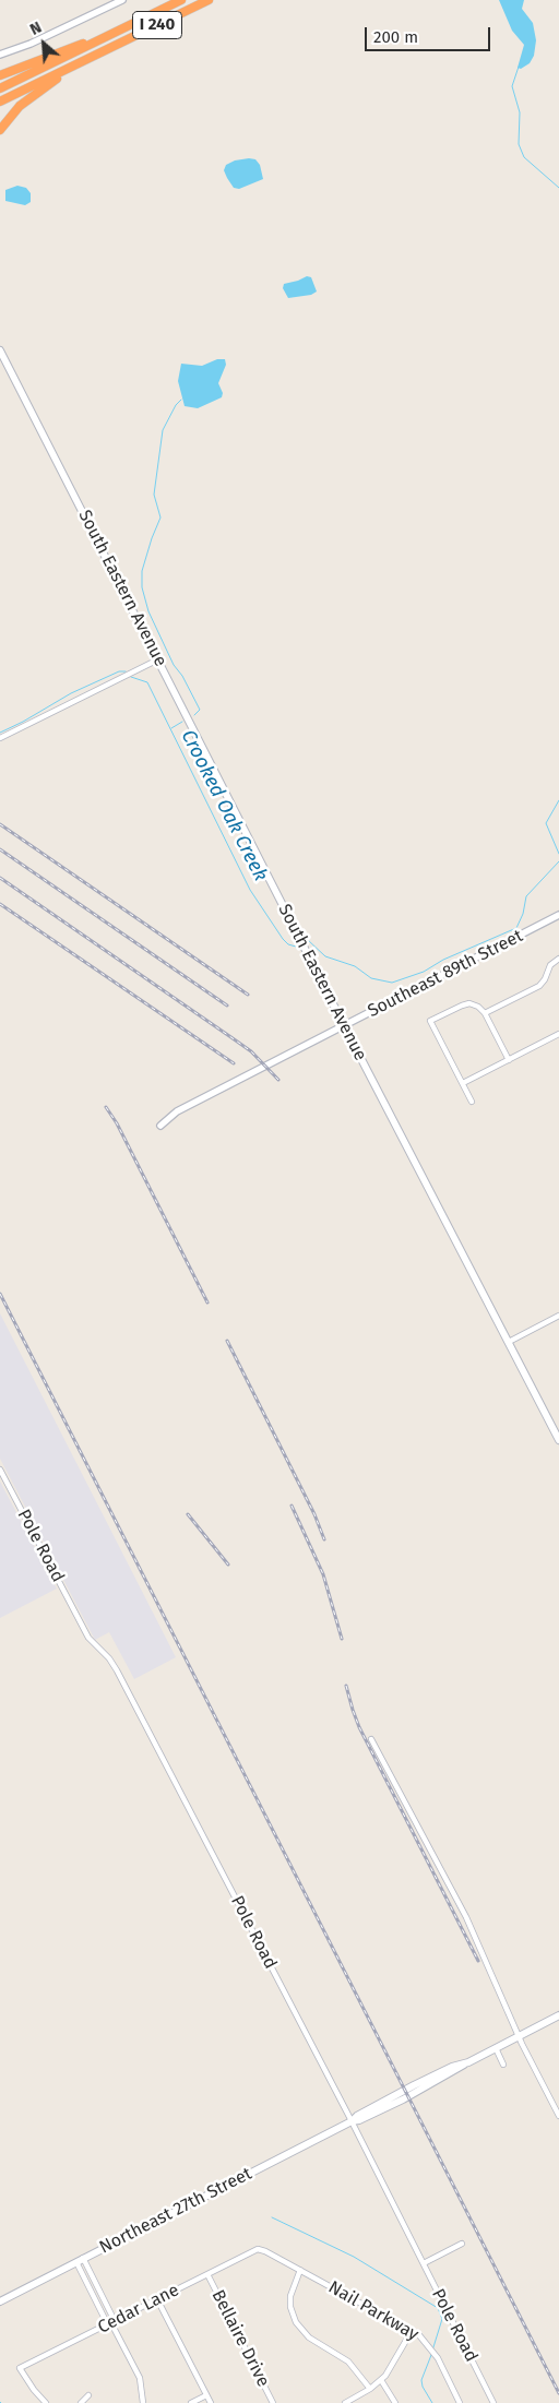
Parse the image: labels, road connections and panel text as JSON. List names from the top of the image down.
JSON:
{
  "streets": {
    "highway": ["I 240"],
    "main road": ["South Eastern Avenue", "Northeast 27th Street"],
    "street": [
      "Southeast 89th Street",
      "Pole Road",
      "Cedar Lane",
      "Nail Parkway",
      "Bellaire Drive"
    ]
  },
  "crossings": [
    ["South Eastern Avenue", "Southeast 89th Street"],
    ["Pole Road", "Northeast 27th Street"],
    ["Cedar Lane", "Nail Parkway"],
    ["Cedar Lane", "Bellaire Drive"]
  ],
  "water": ["Crooked Oak Creek"],
  "scale_bar": "200 m",
  "north": "top left"
}
